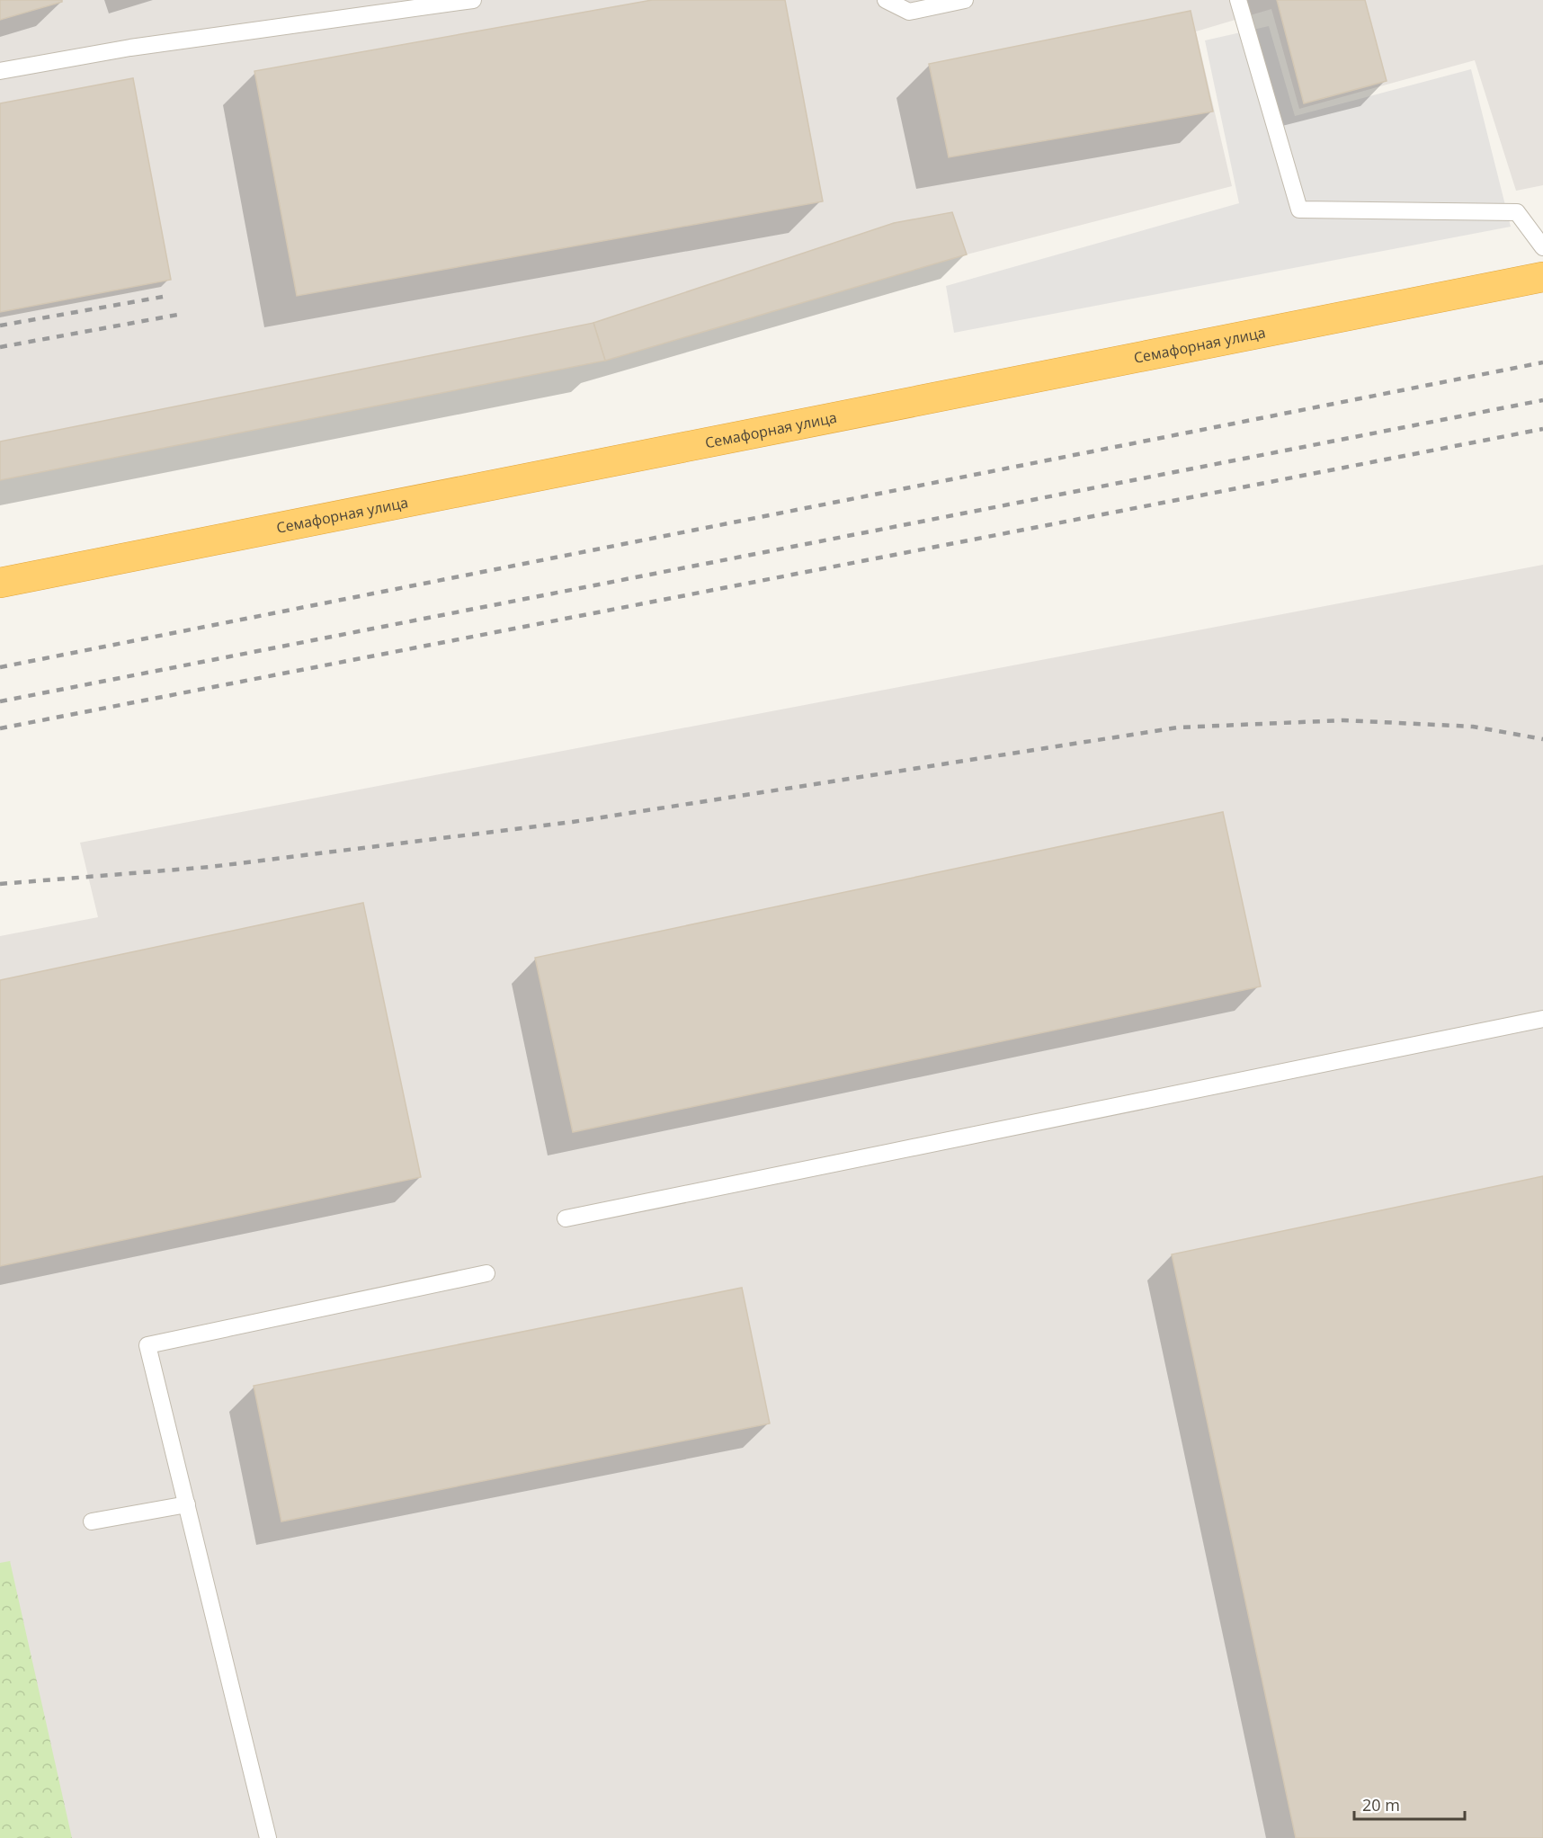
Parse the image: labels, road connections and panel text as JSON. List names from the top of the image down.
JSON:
{
  "streets": {
    "highway": ["Семафорная улица"]
  },
  "scale_bar": "20 m"
}
